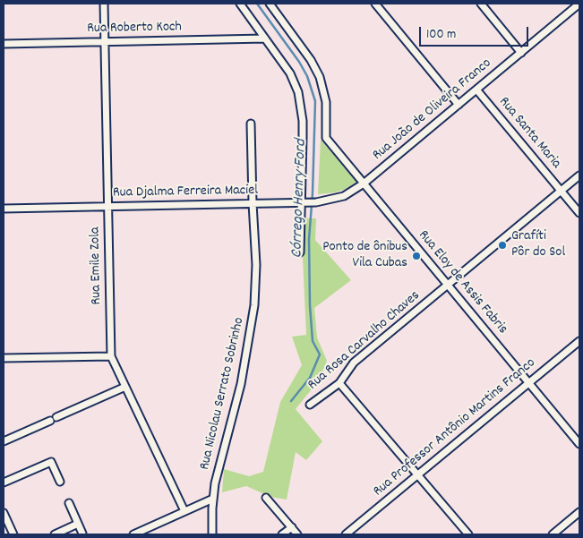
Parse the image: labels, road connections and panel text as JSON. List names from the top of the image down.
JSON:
{
  "streets": {
    "street": [
      "Rua Roberto Koch",
      "Rua João de Oliveira Franco",
      "Rua Santa Maria",
      "Rua Djalma Ferreira Maciel",
      "Rua Emile Zola",
      "Rua Eloy de Assis Fabris",
      "Rua Rosa Carvalho Chaves",
      "Rua Nicolau Serrato Sobrinho",
      "Rua Professor Antônio Martins Franco"
    ]
  },
  "crossings": [
    ["Rua Roberto Koch", "Rua Emile Zola"],
    ["Rua João de Oliveira Franco", "Rua Santa Maria"],
    ["Rua João de Oliveira Franco", "Rua Djalma Ferreira Maciel"],
    ["Rua João de Oliveira Franco", "Rua Eloy de Assis Fabris"],
    ["Rua Santa Maria", "Rua Rosa Carvalho Chaves"],
    ["Rua Djalma Ferreira Maciel", "Rua Emile Zola"],
    ["Rua Djalma Ferreira Maciel", "Rua Eloy de Assis Fabris"],
    ["Rua Djalma Ferreira Maciel", "Rua Nicolau Serrato Sobrinho"],
    ["Rua Eloy de Assis Fabris", "Rua Rosa Carvalho Chaves"],
    ["Rua Eloy de Assis Fabris", "Rua Professor Antônio Martins Franco"]
  ],
  "water": ["Córrego Henry Ford"],
  "places": ["Grafíti Pôr do Sol", "Ponto de ônibus Vila Cubas"],
  "scale_bar": "100 m"
}
